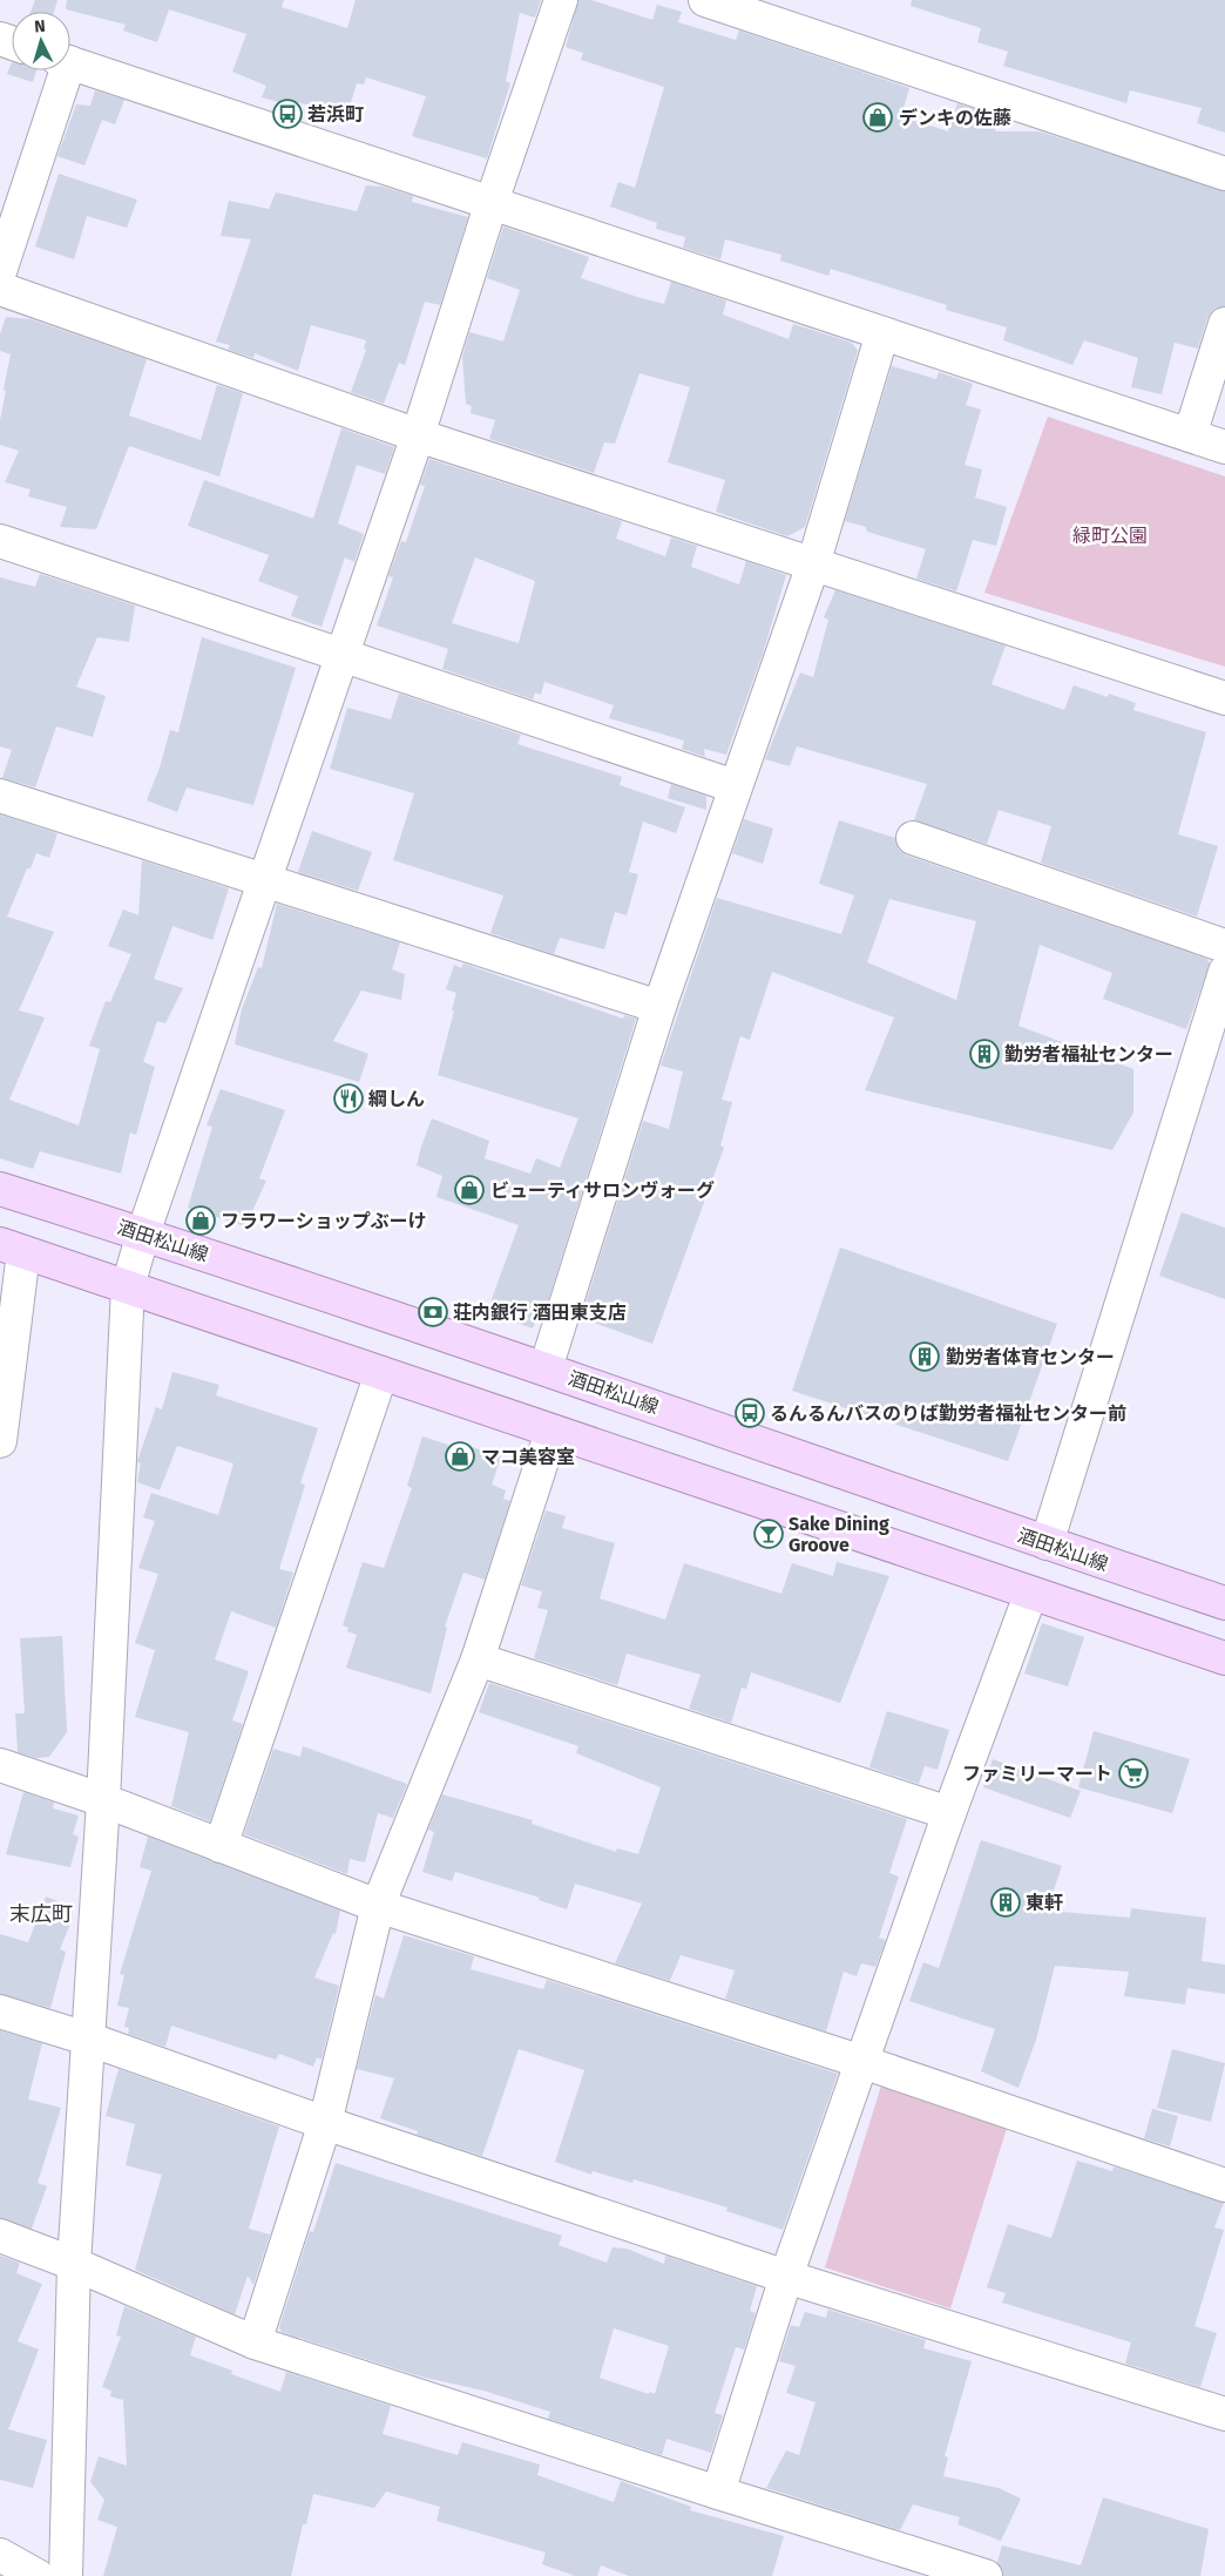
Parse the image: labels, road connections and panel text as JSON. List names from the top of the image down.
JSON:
{
  "streets": {
    "main road": ["酒田松山線"]
  },
  "districts": ["末広町"],
  "parks": ["緑町公園"],
  "places": {
    "bus stop": ["若浜町", "るんるんバスのりば勤労者福祉センター前"],
    "shop": [
      "デンキの佐藤",
      "ビューティサロンヴォーグ",
      "フラワーショップぶーけ",
      "マコ美容室"
    ],
    "building": ["勤労者福祉センター", "勤労者体育センター", "東軒"],
    "restaurant": ["綱しん"],
    "bank": ["荘内銀行 酒田東支店"],
    "bar": ["Sake Dining Groove"],
    "supermarket": ["ファミリーマート"]
  },
  "north": "top"
}
